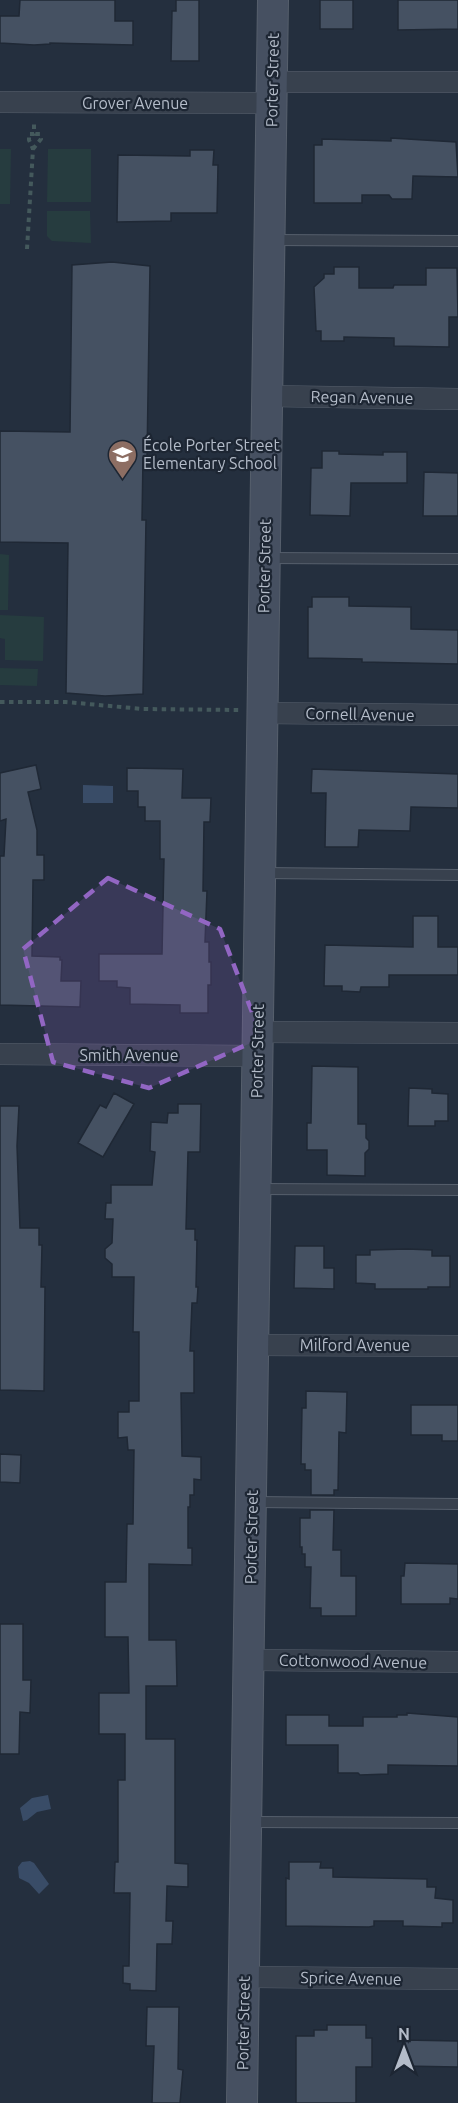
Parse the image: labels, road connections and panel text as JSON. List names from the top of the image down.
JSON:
{
  "streets": {
    "street": [
      "Porter Street",
      "Grover Avenue",
      "Regan Avenue",
      "Cornell Avenue",
      "Smith Avenue",
      "Milford Avenue",
      "Cottonwood Avenue",
      "Sprice Avenue"
    ]
  },
  "crossings": [
    ["Porter Street", "Grover Avenue"],
    ["Porter Street", "Regan Avenue"],
    ["Porter Street", "Cornell Avenue"],
    ["Porter Street", "Smith Avenue"],
    ["Porter Street", "Milford Avenue"],
    ["Porter Street", "Cottonwood Avenue"],
    ["Porter Street", "Sprice Avenue"]
  ],
  "places": {
    "school or university": ["École Porter Street Elementary School"]
  },
  "north": "top"
}
